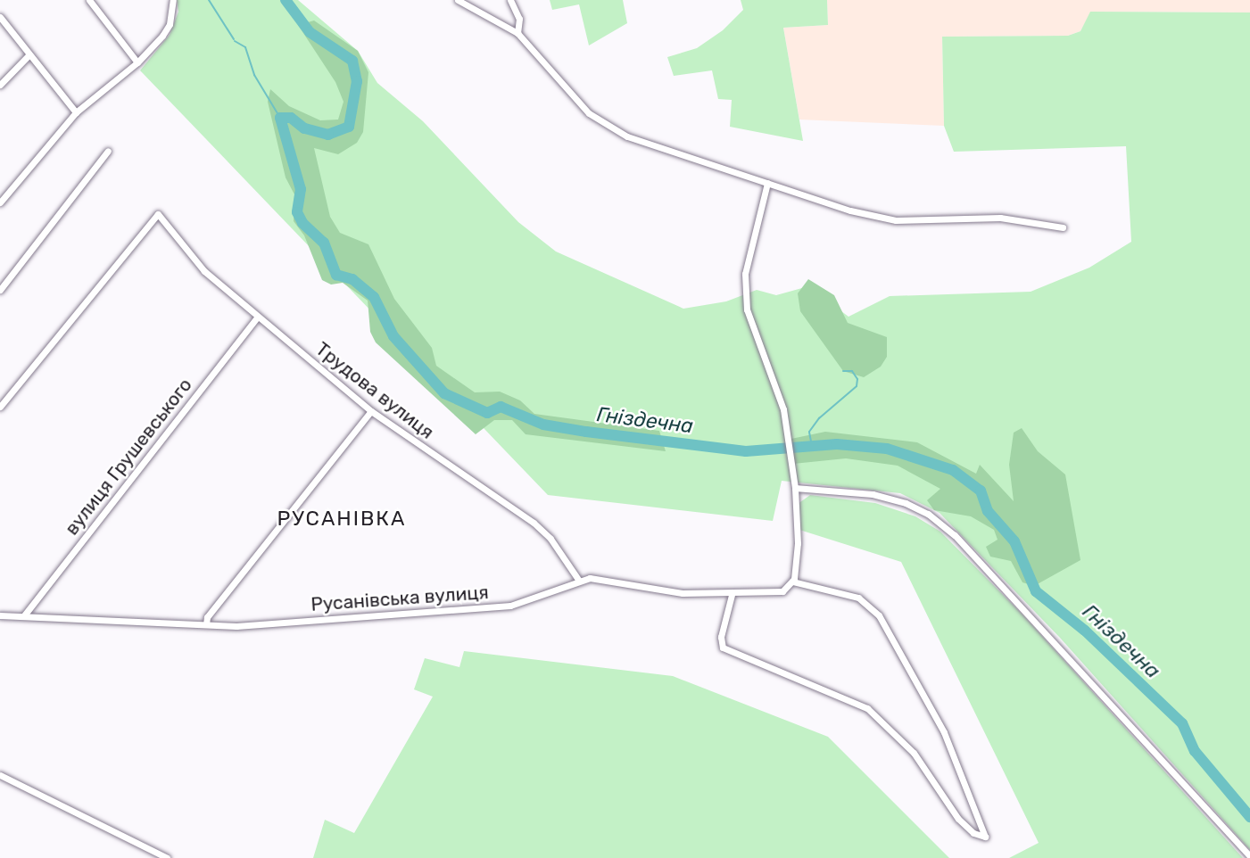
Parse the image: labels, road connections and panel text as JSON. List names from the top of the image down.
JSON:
{
  "streets": {
    "street": ["Трудова вулиця", "вулиця Грушевського", "Русанівська вулиця"]
  },
  "crossings": [
    ["Трудова вулиця", "вулиця Грушевського"],
    ["Трудова вулиця", "Русанівська вулиця"],
    ["вулиця Грушевського", "Русанівська вулиця"]
  ],
  "districts": ["РУСАНІВКА"],
  "water": ["Гніздечна"]
}
